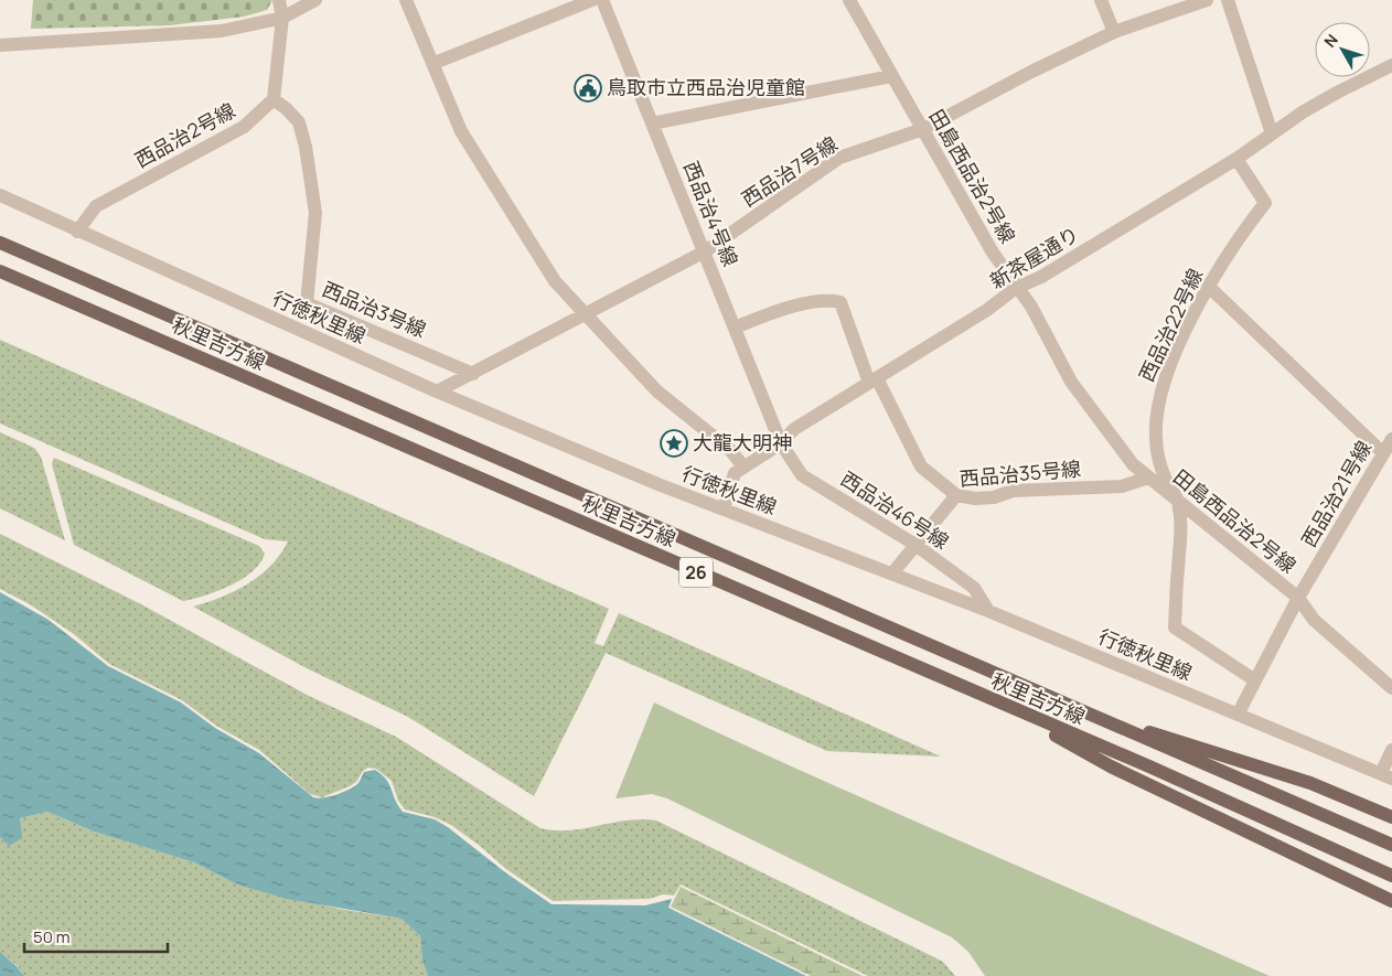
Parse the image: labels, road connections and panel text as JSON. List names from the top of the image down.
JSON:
{
  "streets": {
    "main road": ["秋里吉方線", "26"],
    "street": [
      "西品治2号線",
      "西品治7号線",
      "田島西品治2号線",
      "西品治4号線",
      "新茶屋通り",
      "西品治3号線",
      "行徳秋里線",
      "西品治22号線",
      "西品治35号線",
      "西品治21号線",
      "西品治46号線"
    ]
  },
  "crossings": [
    ["西品治2号線", "西品治3号線"],
    ["西品治2号線", "行徳秋里線"],
    ["西品治7号線", "田島西品治2号線"],
    ["西品治7号線", "西品治4号線"],
    ["西品治7号線", "西品治3号線"],
    ["西品治7号線", "行徳秋里線"],
    ["田島西品治2号線", "新茶屋通り"],
    ["田島西品治2号線", "西品治22号線"],
    ["田島西品治2号線", "西品治35号線"],
    ["田島西品治2号線", "西品治21号線"],
    ["西品治4号線", "新茶屋通り"],
    ["西品治4号線", "西品治46号線"],
    ["新茶屋通り", "行徳秋里線"],
    ["新茶屋通り", "西品治22号線"],
    ["新茶屋通り", "西品治46号線"],
    ["行徳秋里線", "西品治35号線"],
    ["行徳秋里線", "西品治21号線"],
    ["行徳秋里線", "西品治46号線"],
    ["西品治22号線", "西品治21号線"],
    ["西品治35号線", "西品治46号線"]
  ],
  "places": {
    "public building": ["鳥取市立西品治児童館"],
    "place": ["大龍大明神"]
  },
  "scale_bar": "50 m",
  "north": "top left"
}
